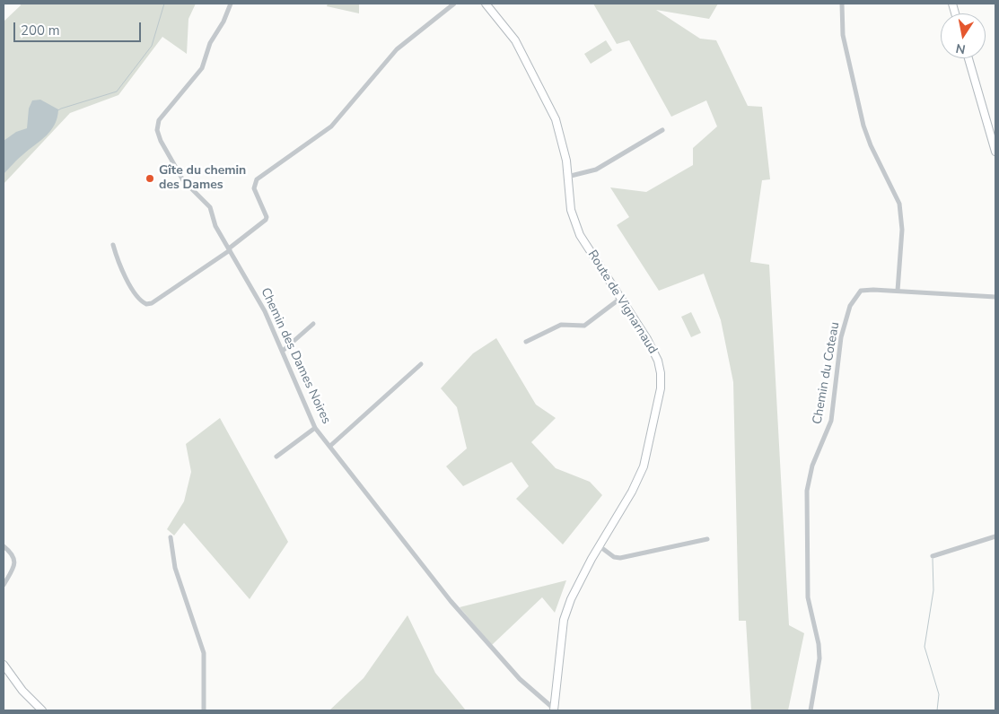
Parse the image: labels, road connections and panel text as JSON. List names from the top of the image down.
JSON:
{
  "streets": {
    "street": ["Route de Vignarnaud", "Chemin des Dames Noires", "Chemin du Coteau"]
  },
  "crossings": [
    ["Route de Vignarnaud", "Chemin des Dames Noires"]
  ],
  "places": ["Gîte du chemin des Dames"],
  "scale_bar": "200 m",
  "north": "bottom"
}
